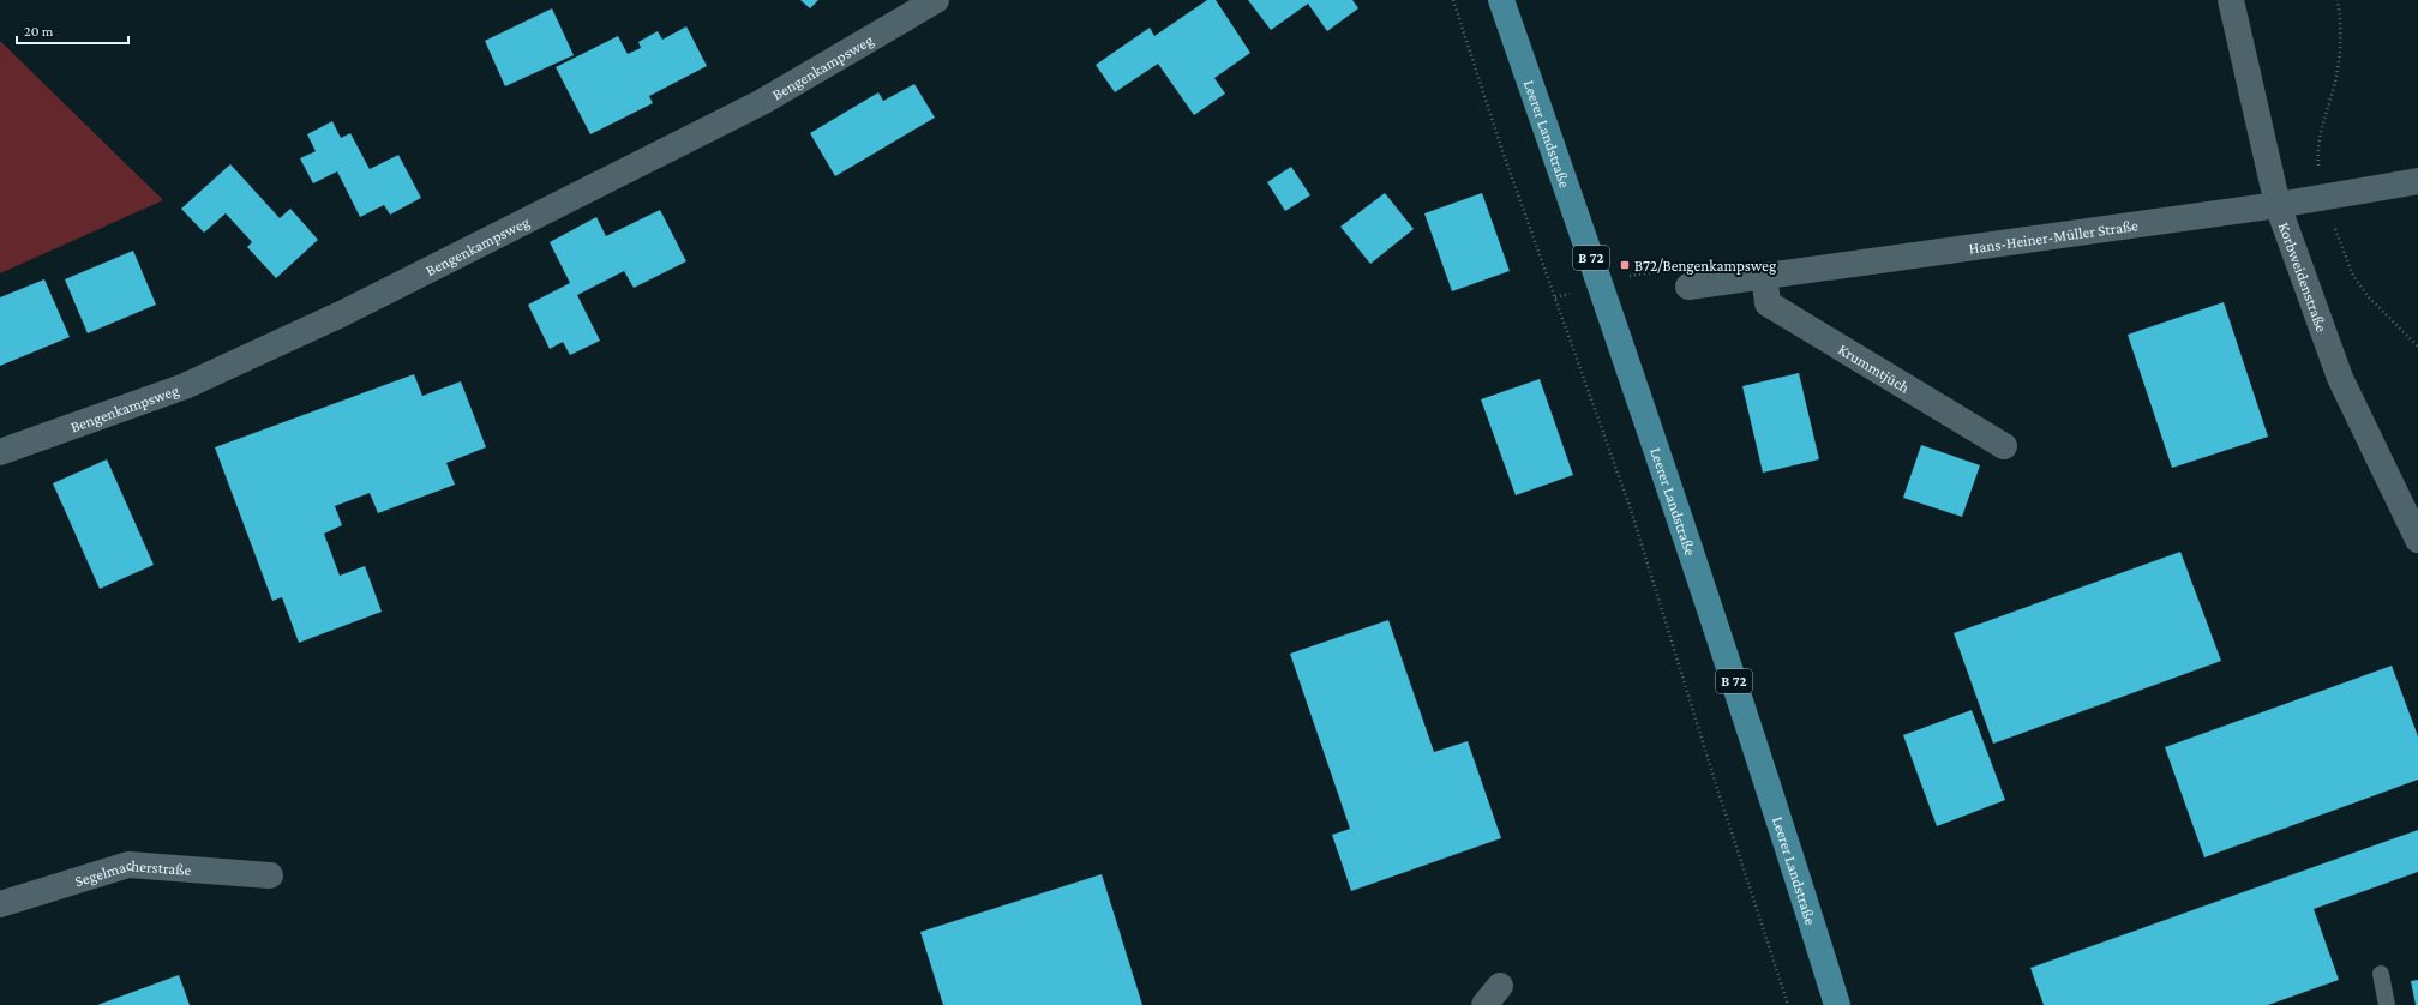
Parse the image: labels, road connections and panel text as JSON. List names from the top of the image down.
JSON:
{
  "streets": {
    "main road": ["Leerer Landstraße", "B 72"],
    "street": [
      "Bengenkampsweg",
      "Hans-Heiner-Müller Straße",
      "Korbweidenstraße",
      "Krummtjüch",
      "Segelmacherstraße"
    ]
  },
  "crossings": [
    ["Hans-Heiner-Müller Straße", "Korbweidenstraße"],
    ["Hans-Heiner-Müller Straße", "Krummtjüch"]
  ],
  "places": {
    "transit": ["B72/Bengenkampsweg"]
  },
  "scale_bar": "20 m"
}
